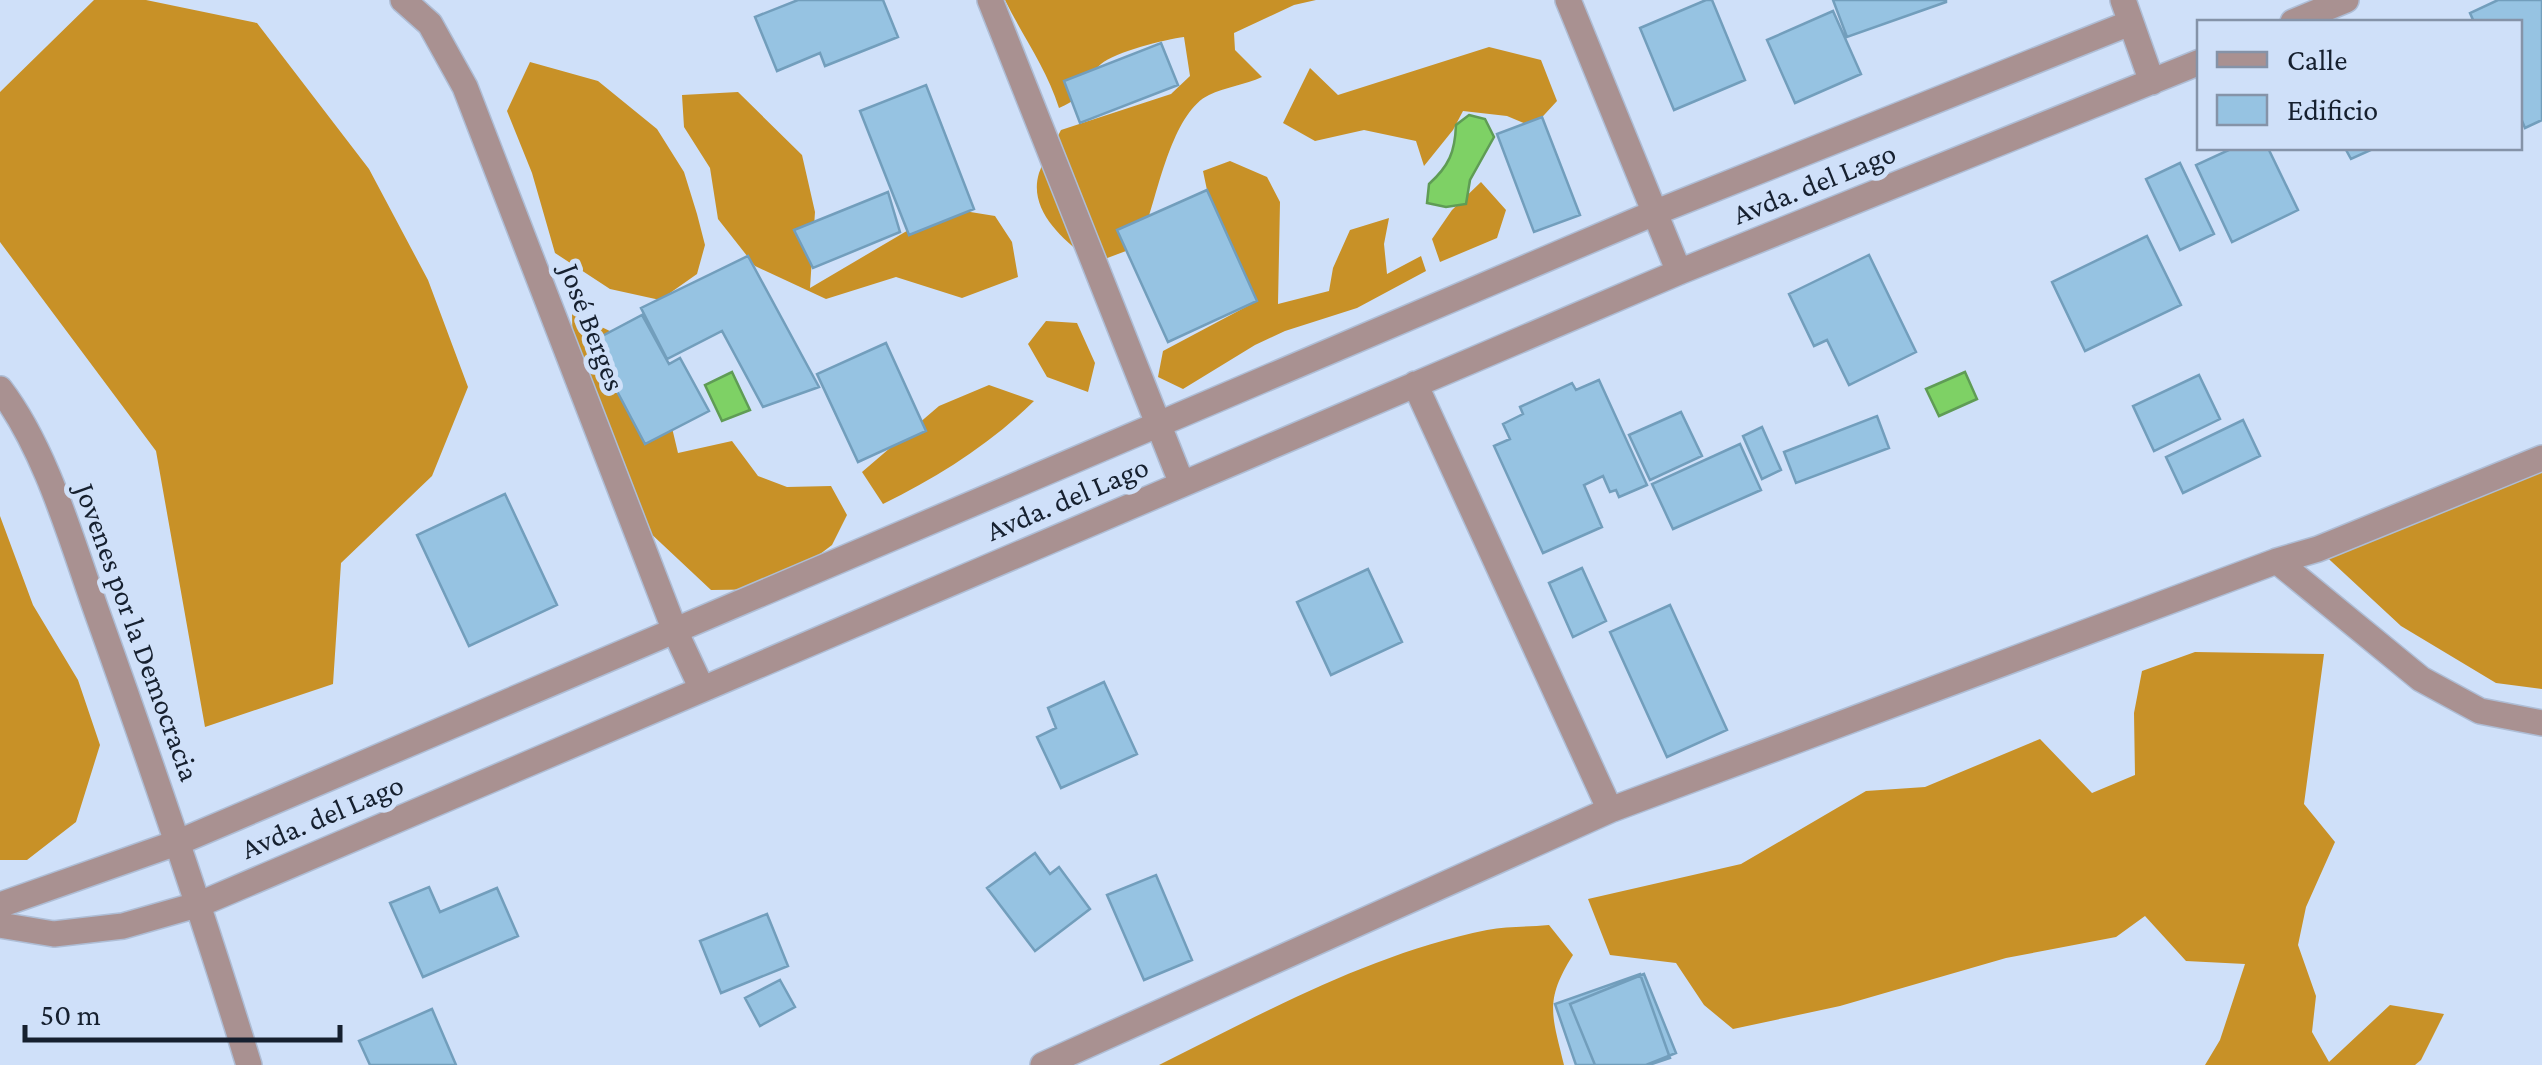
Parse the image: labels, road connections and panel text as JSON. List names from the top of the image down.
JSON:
{
  "streets": {
    "street": ["Avda. del Lago", "José Berges", "Jovenes por la Democracia"]
  },
  "crossings": [
    ["Avda. del Lago", "José Berges"],
    ["Avda. del Lago", "Jovenes por la Democracia"]
  ],
  "legend": ["Calle", "Edificio"],
  "scale_bar": "50 m"
}
